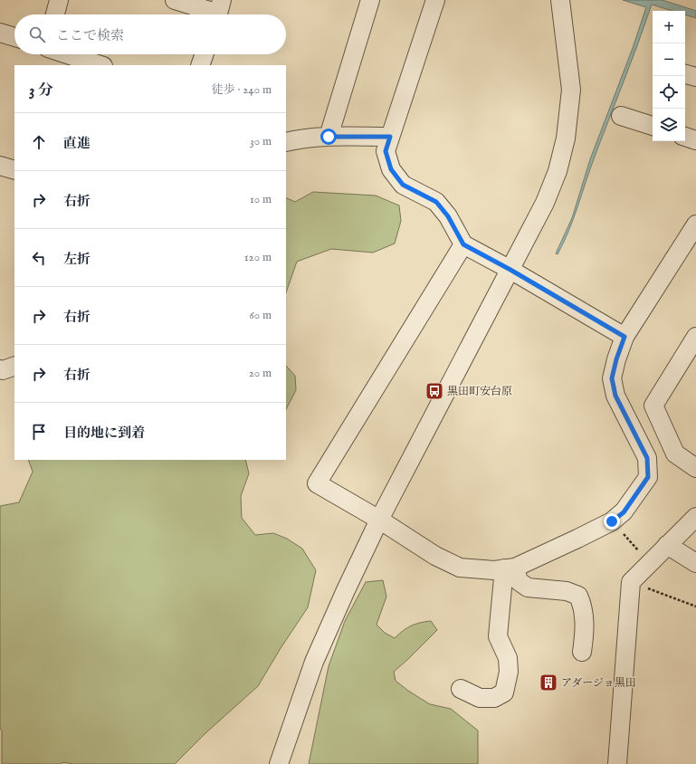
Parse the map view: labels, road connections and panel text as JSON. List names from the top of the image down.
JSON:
{
  "places": {
    "bus stop": ["黒田町安台原"],
    "building": ["アダージョ黒田"]
  },
  "page": {
    "map_buttons": ["+", "−"],
    "search": "ここで検索",
    "heading": ["3 分", "徒歩 · 240 m"],
    "list": [
      ["直進", "30 m"],
      ["右折", "10 m"],
      ["左折", "120 m"],
      ["右折", "60 m"],
      ["右折", "20 m"],
      "目的地に到着"
    ]
  }
}
